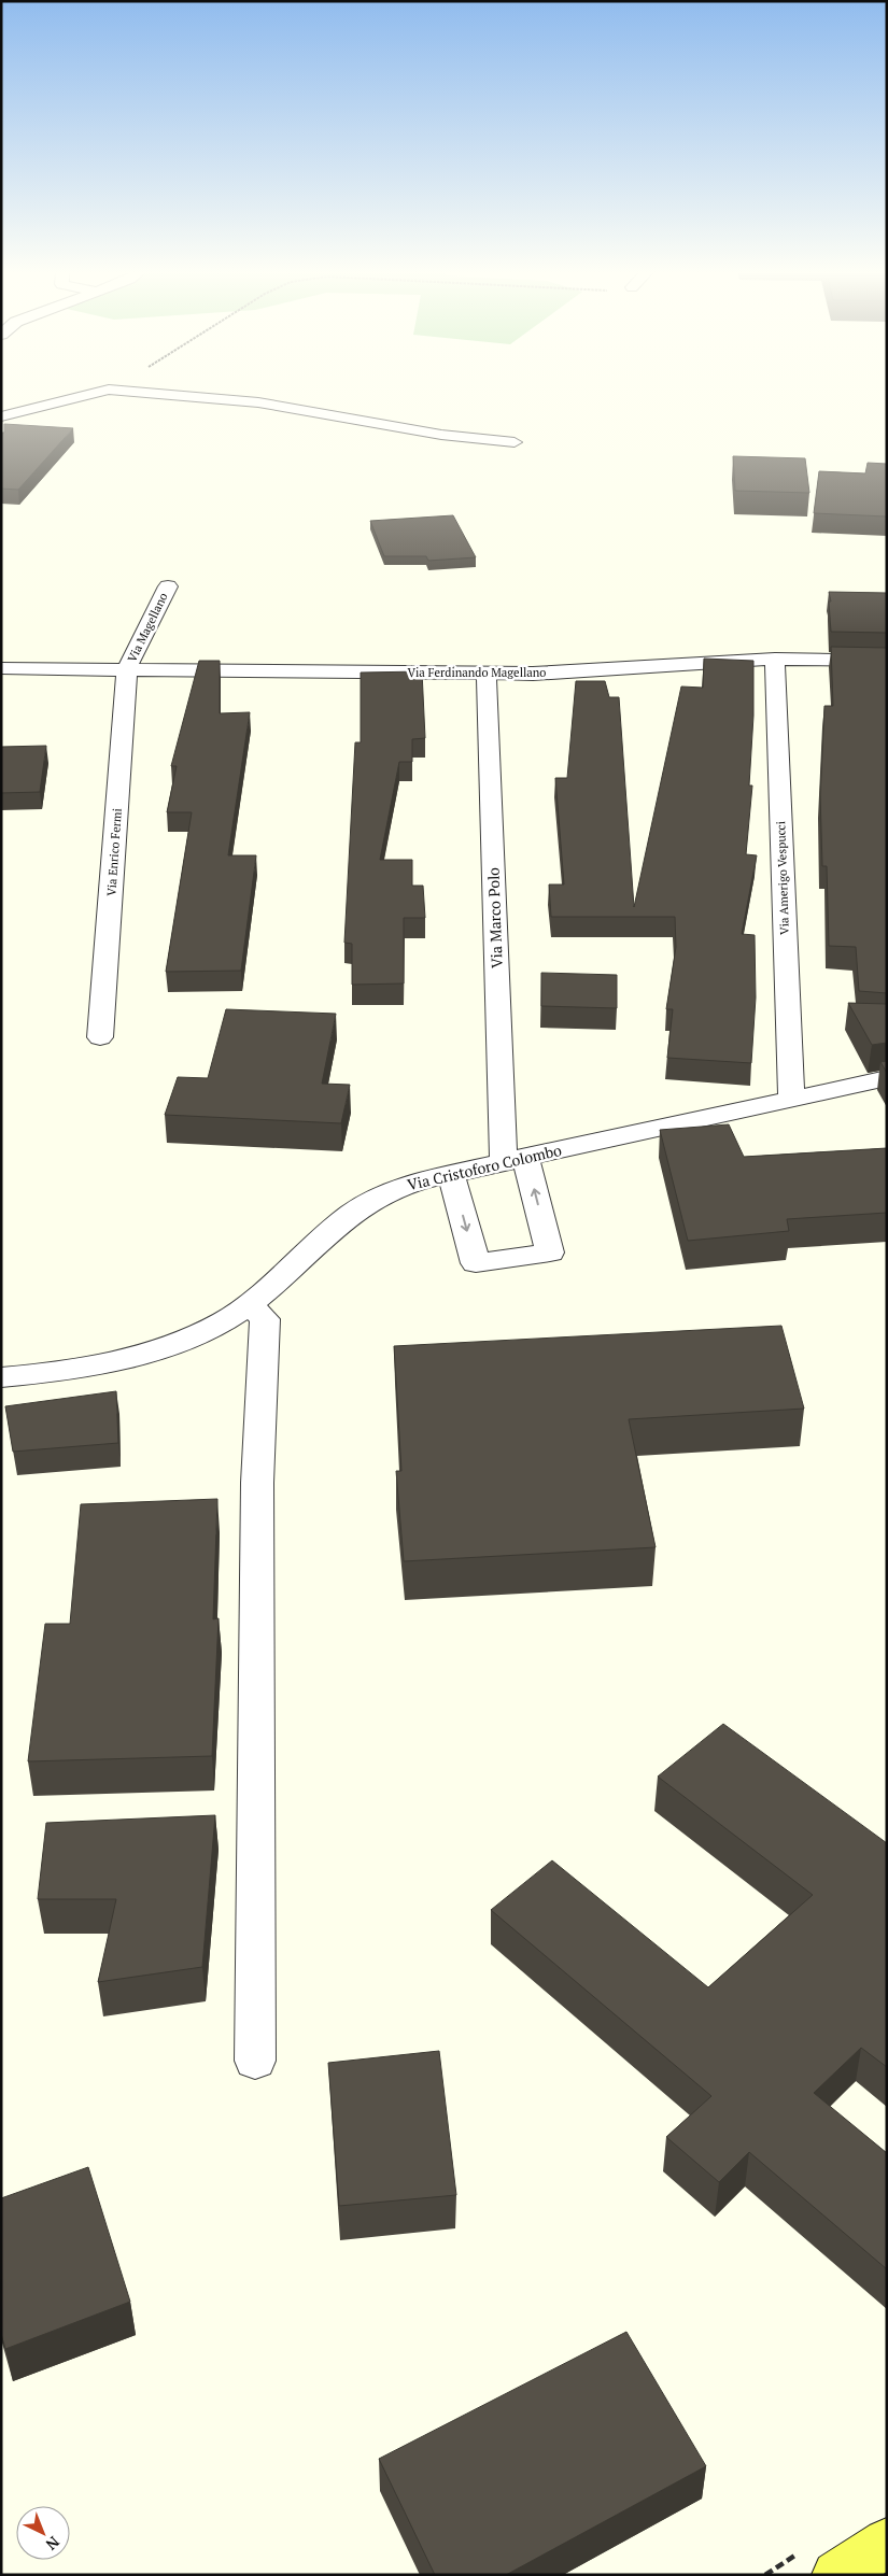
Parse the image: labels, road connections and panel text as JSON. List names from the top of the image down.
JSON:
{
  "streets": {
    "street": [
      "Via Magellano",
      "Via Ferdinando Magellano",
      "Via Enrico Fermi",
      "Via Amerigo Vespucci",
      "Via Marco Polo",
      "Via Cristoforo Colombo"
    ]
  },
  "crossings": [
    ["Via Magellano", "Via Ferdinando Magellano"],
    ["Via Magellano", "Via Enrico Fermi"],
    ["Via Ferdinando Magellano", "Via Enrico Fermi"],
    ["Via Ferdinando Magellano", "Via Amerigo Vespucci"],
    ["Via Ferdinando Magellano", "Via Marco Polo"],
    ["Via Amerigo Vespucci", "Via Cristoforo Colombo"],
    ["Via Marco Polo", "Via Cristoforo Colombo"]
  ],
  "north": "bottom right"
}
